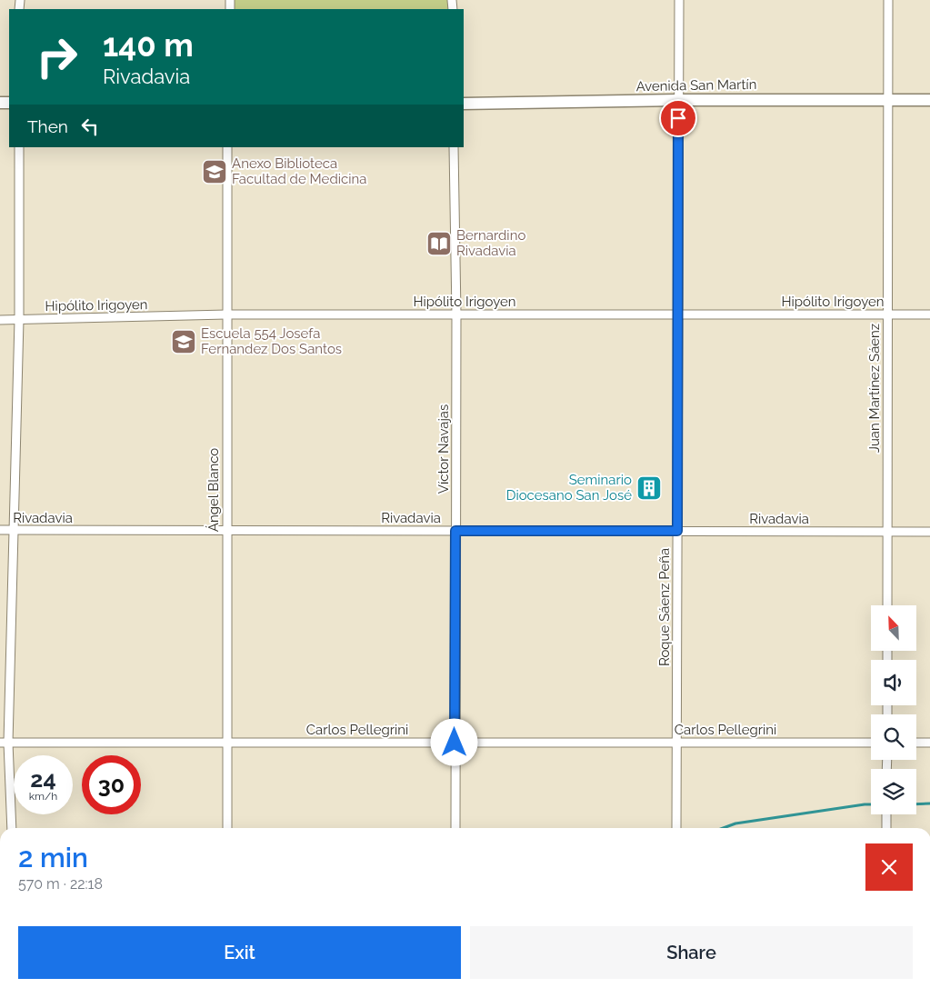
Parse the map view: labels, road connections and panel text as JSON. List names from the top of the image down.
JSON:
{
  "streets": {
    "main road": ["Avenida San Martín"],
    "street": [
      "Hipólito Irigoyen",
      "Juan Martínez Sáenz",
      "Víctor Navajas",
      "Ángel Blanco",
      "Rivadavia",
      "Roque Sáenz Peña",
      "Carlos Pellegrini"
    ]
  },
  "crossings": [
    ["Avenida San Martín", "Juan Martínez Sáenz"],
    ["Avenida San Martín", "Roque Sáenz Peña"],
    ["Hipólito Irigoyen", "Juan Martínez Sáenz"],
    ["Hipólito Irigoyen", "Víctor Navajas"],
    ["Hipólito Irigoyen", "Ángel Blanco"],
    ["Hipólito Irigoyen", "Roque Sáenz Peña"],
    ["Juan Martínez Sáenz", "Rivadavia"],
    ["Víctor Navajas", "Rivadavia"],
    ["Víctor Navajas", "Carlos Pellegrini"],
    ["Ángel Blanco", "Rivadavia"],
    ["Ángel Blanco", "Carlos Pellegrini"],
    ["Rivadavia", "Roque Sáenz Peña"],
    ["Roque Sáenz Peña", "Carlos Pellegrini"]
  ],
  "places": {
    "school or university": ["Anexo Biblioteca Facultad de Medicina", "Escuela 554 Josefa Fernandez Dos Santos"],
    "library": ["Bernardino Rivadavia"],
    "building": ["Seminario Diocesano San José"]
  },
  "north": "top left",
  "page": {
    "turn": ["140 m", "Rivadavia"],
    "then": "Then",
    "speed": "24 km/h",
    "limit": "30",
    "heading": ["2 min", "570 m · 22:18"],
    "buttons": ["Exit", "Share"]
  }
}
